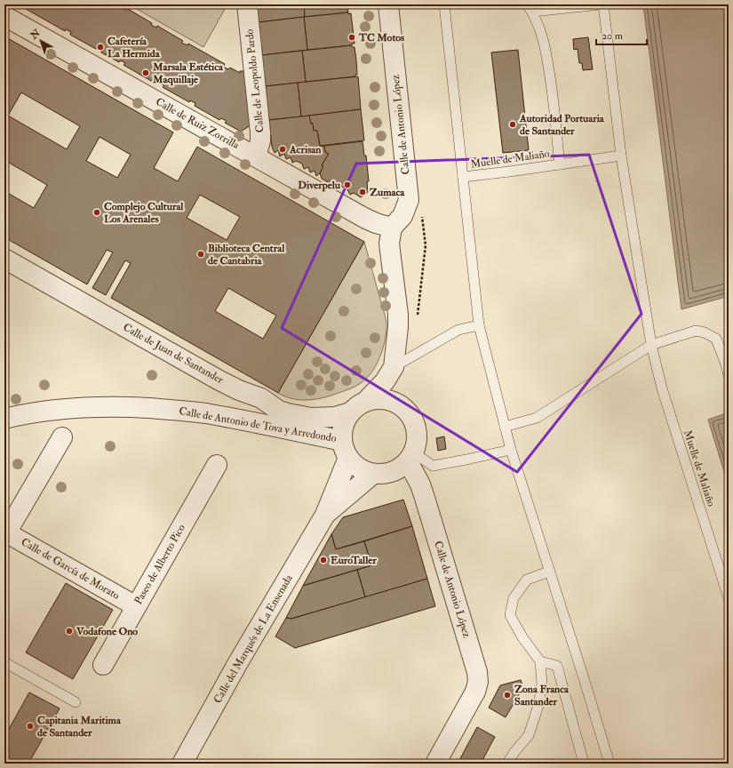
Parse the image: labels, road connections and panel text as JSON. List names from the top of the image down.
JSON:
{
  "streets": {
    "street": [
      "Calle de Leopoldo Pardo",
      "Calle de Ruiz Zorrilla",
      "Calle de Antonio López",
      "Calle de Juan de Santander",
      "Calle de Antonio de Tova y Arredondo",
      "Paseo de Alberto Pico",
      "Calle de García de Morato",
      "Calle del Marqués de La Ensenada"
    ],
    "lane": ["Muelle de Maliaño"]
  },
  "crossings": [
    ["Calle de Leopoldo Pardo", "Calle de Ruiz Zorrilla"],
    ["Calle de Ruiz Zorrilla", "Calle de Antonio López"],
    ["Calle de Antonio López", "Calle de Juan de Santander"],
    ["Calle de Antonio López", "Calle de Antonio de Tova y Arredondo"],
    ["Calle de Antonio López", "Calle del Marqués de La Ensenada"],
    ["Calle de Juan de Santander", "Calle de Antonio de Tova y Arredondo"],
    ["Calle de Juan de Santander", "Calle del Marqués de La Ensenada"],
    ["Calle de Antonio de Tova y Arredondo", "Calle del Marqués de La Ensenada"],
    ["Paseo de Alberto Pico", "Calle de García de Morato"]
  ],
  "places": [
    "TC Motos",
    "Cafetería La Hermida",
    "Marsala Estética Maquillaje",
    "Autoridad Portuaria de Santander",
    "Acrisan",
    "Diverpelu",
    "Zumaca",
    "Complejo Cultural Los Arenales",
    "Biblioteca Central de Cantabria",
    "EuroTaller",
    "Vodafone Ono",
    "Zona Franca Santander",
    "Capitania Maritima de Santander"
  ],
  "scale_bar": "20 m",
  "north": "top left"
}
